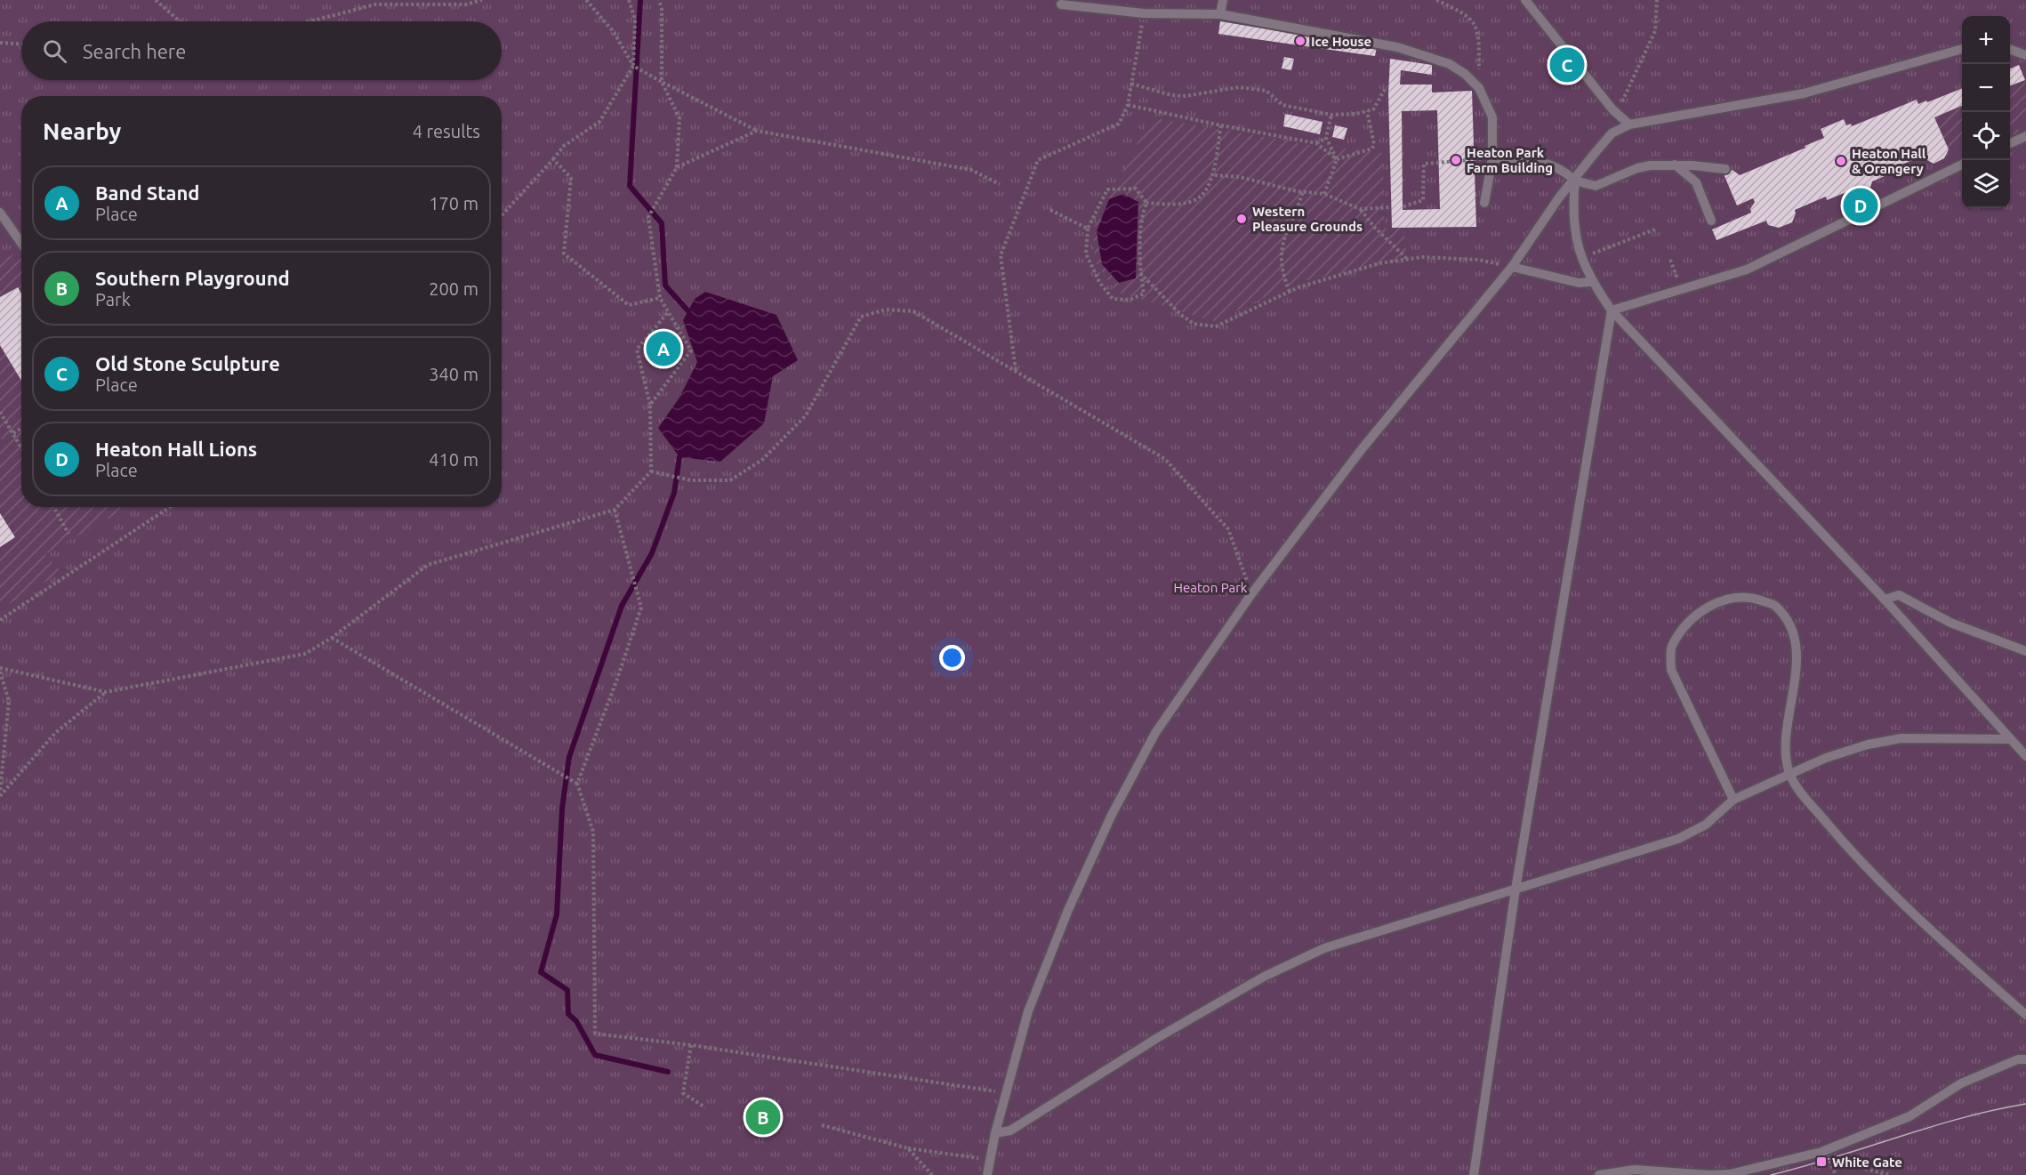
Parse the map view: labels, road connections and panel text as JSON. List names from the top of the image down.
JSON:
{
  "parks": ["Heaton Park"],
  "places": {
    "other": [
      "Ice House",
      "Heaton Park Farm Building",
      "Heaton Hall & Orangery",
      "Western Pleasure Grounds"
    ],
    "transit": ["White Gate"]
  },
  "page": {
    "map_buttons": ["+", "−"],
    "search": "Search here",
    "pins": [
      "C",
      "D",
      "A",
      "B"
    ],
    "heading": ["Nearby", "4 results"],
    "list": [
      {
        "mark": "A",
        "name": "Band Stand",
        "note": "Place",
        "value": "170 m"
      },
      {
        "mark": "B",
        "name": "Southern Playground",
        "note": "Park",
        "value": "200 m"
      },
      {
        "mark": "C",
        "name": "Old Stone Sculpture",
        "note": "Place",
        "value": "340 m"
      },
      {
        "mark": "D",
        "name": "Heaton Hall Lions",
        "note": "Place",
        "value": "410 m"
      }
    ]
  }
}
